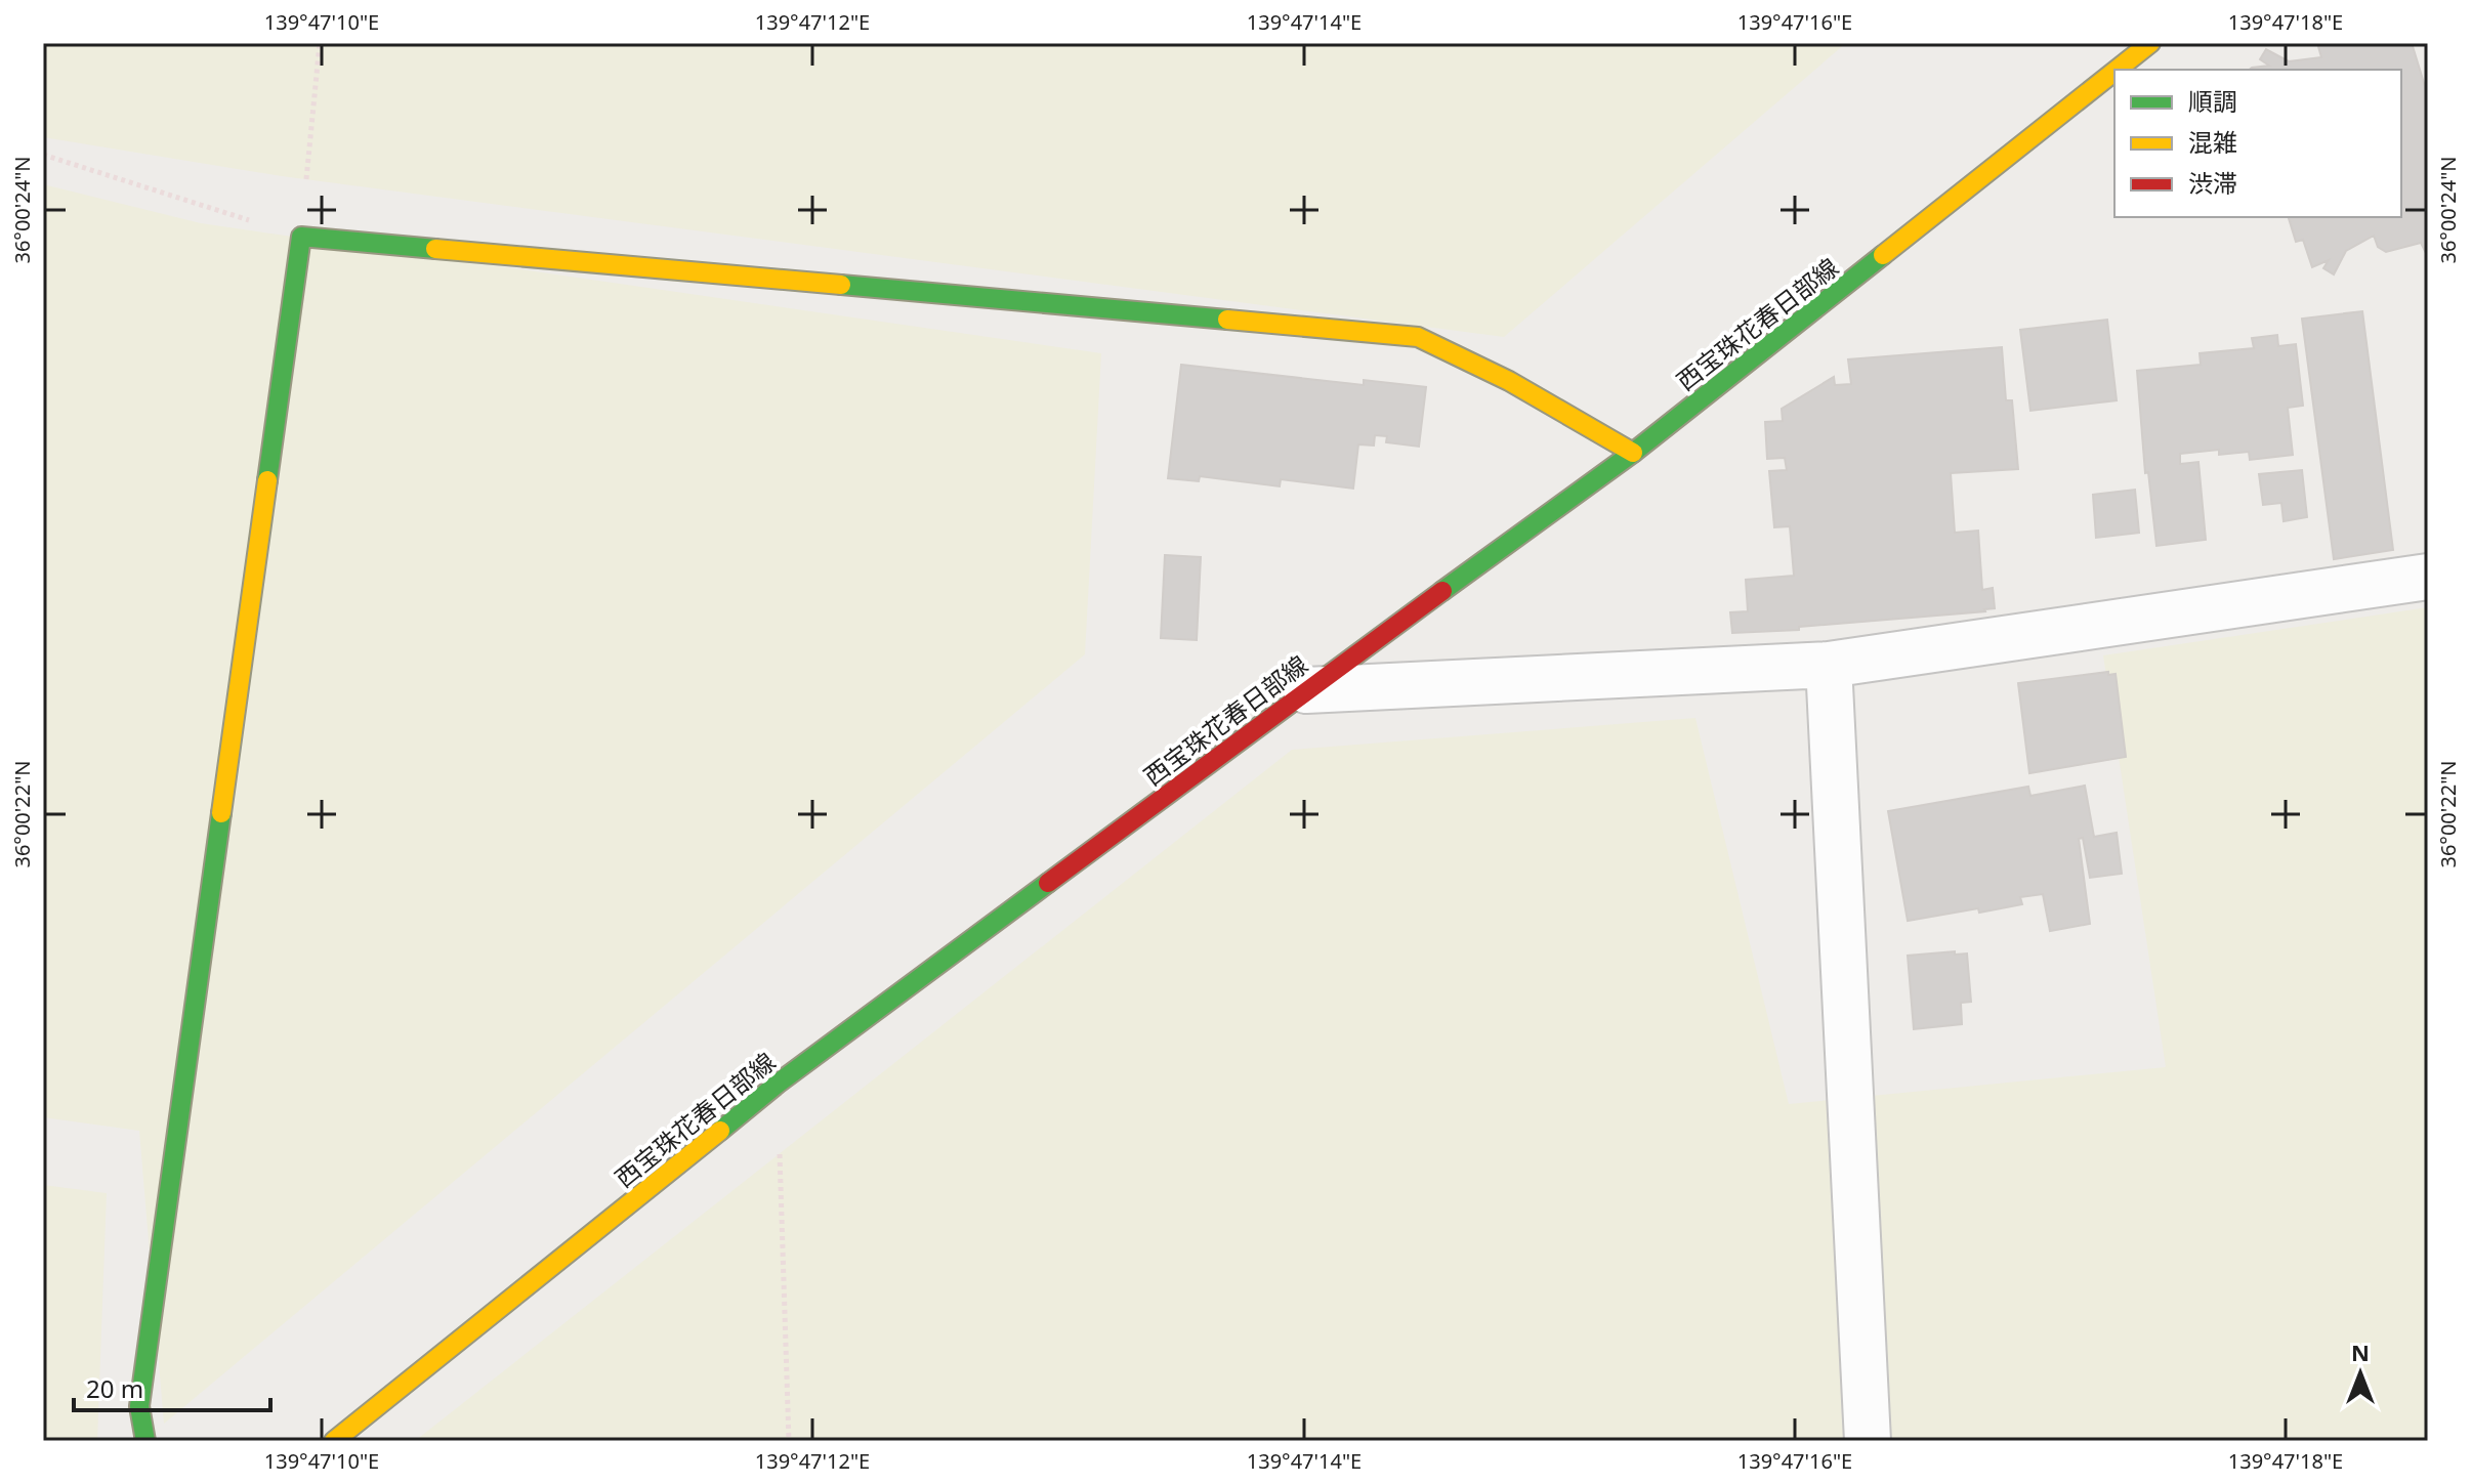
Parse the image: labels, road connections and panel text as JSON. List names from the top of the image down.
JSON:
{
  "streets": {
    "street": ["西宝珠花春日部線"]
  },
  "legend": ["順調", "混雑", "渋滞"],
  "scale_bar": "20 m",
  "north": "top",
  "coordinates": [
    "139°47'10\"E",
    "139°47'12\"E",
    "139°47'14\"E",
    "139°47'16\"E",
    "139°47'18\"E",
    "36°00'24\"N",
    "36°00'22\"N"
  ]
}
